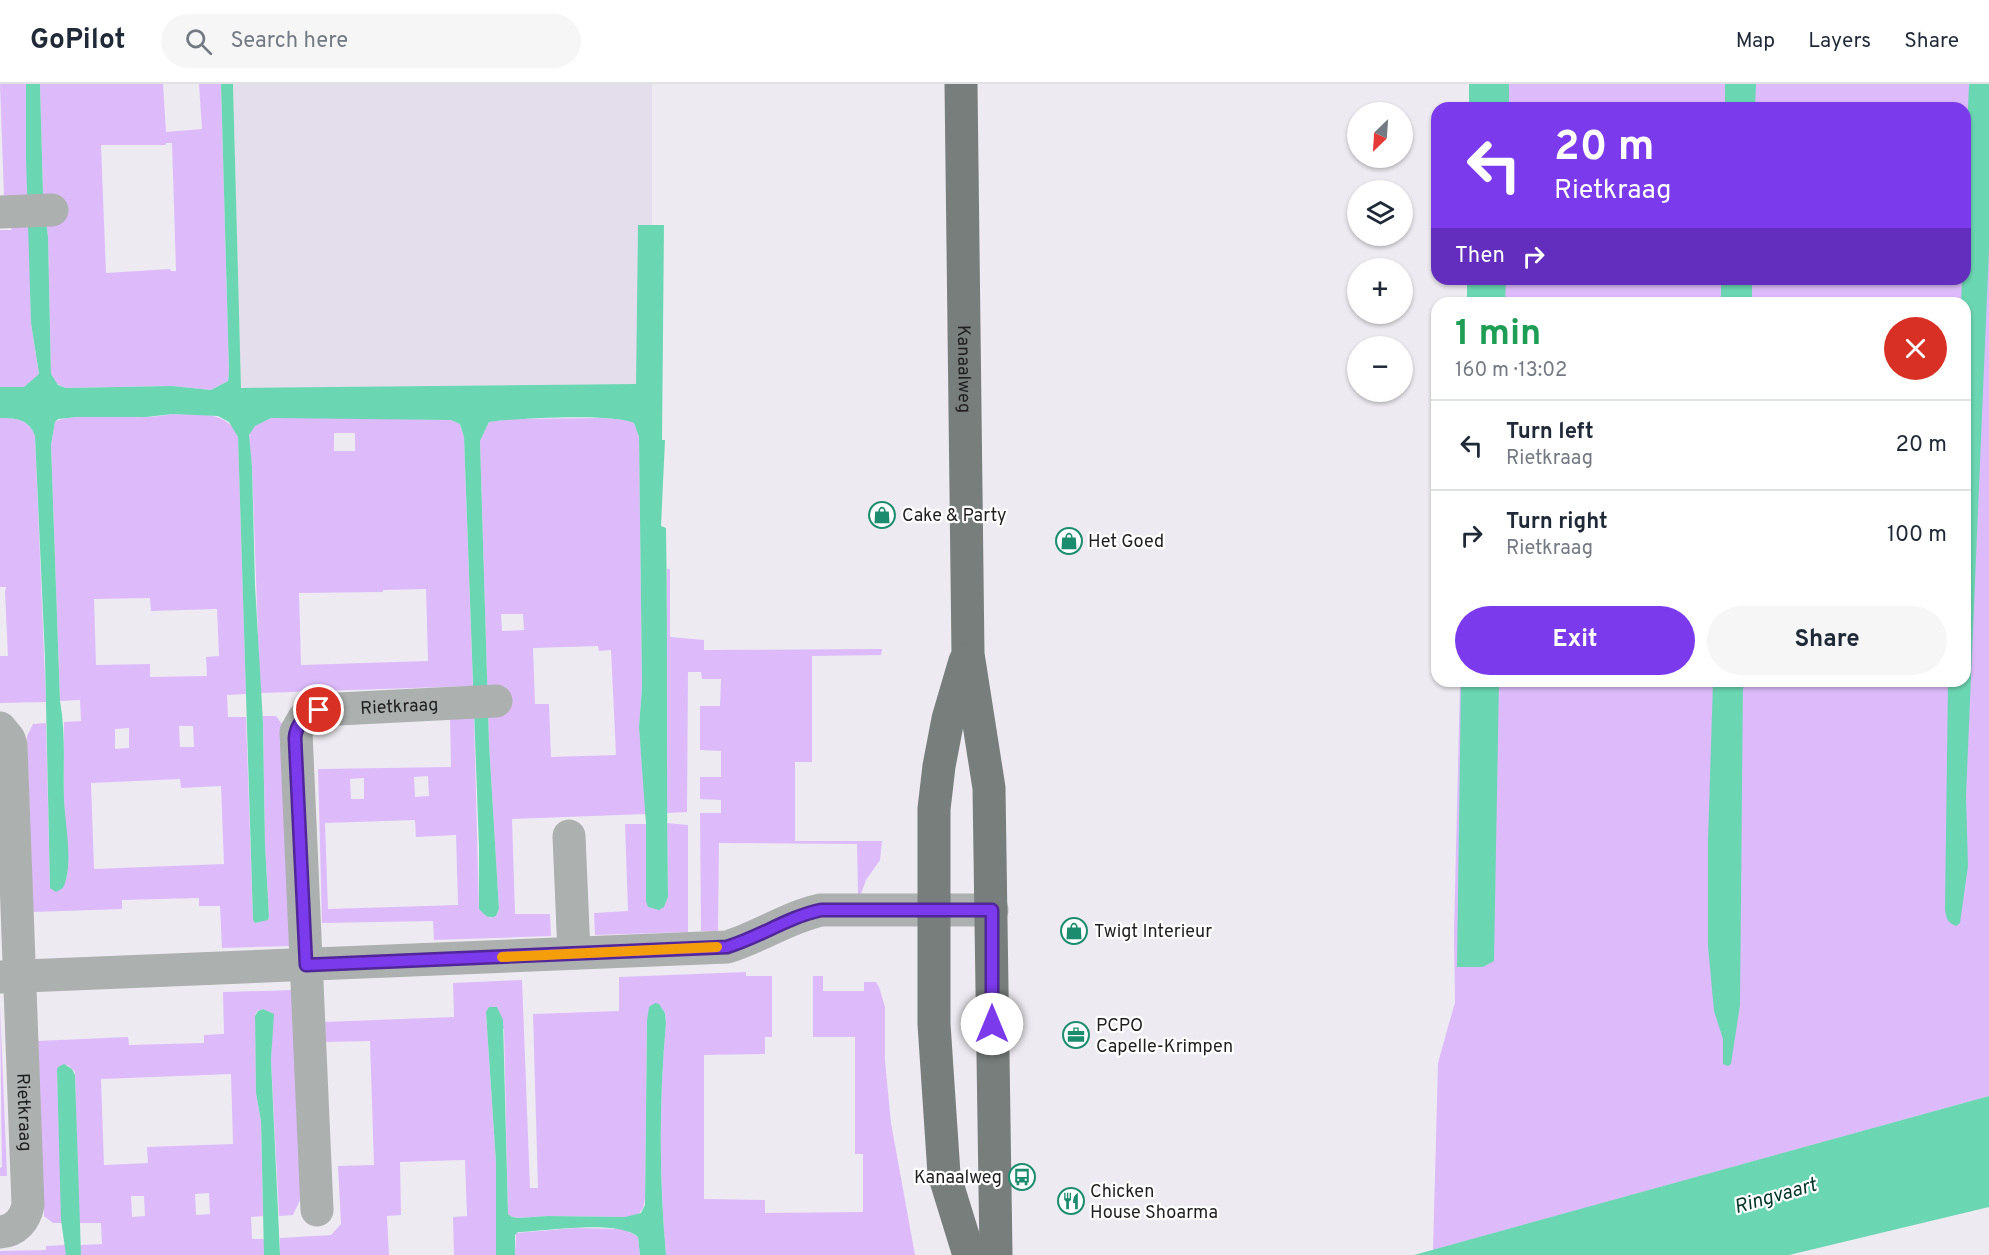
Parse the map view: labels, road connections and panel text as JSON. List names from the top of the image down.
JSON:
{
  "streets": {
    "main road": ["Kanaalweg"],
    "street": ["Rietkraag"]
  },
  "water": ["Ringvaart"],
  "places": {
    "shop": ["Cake & Party", "Het Goed", "Twigt Interieur"],
    "office": ["PCPO Capelle-Krimpen"],
    "bus stop": ["Kanaalweg"],
    "restaurant": ["Chicken House Shoarma"]
  },
  "north": "bottom left",
  "page": {
    "header": "GoPilot",
    "search": "Search here",
    "nav": ["Map", "Layers", "Share"],
    "map_buttons": ["+", "−"],
    "turn": ["20 m", "Rietkraag"],
    "then": "Then",
    "heading": ["1 min", "160 m · 13:02"],
    "list": [
      {
        "name": "Turn left",
        "note": "Rietkraag",
        "value": "20 m"
      },
      {
        "name": "Turn right",
        "note": "Rietkraag",
        "value": "100 m"
      }
    ],
    "buttons": ["Exit", "Share"]
  }
}
